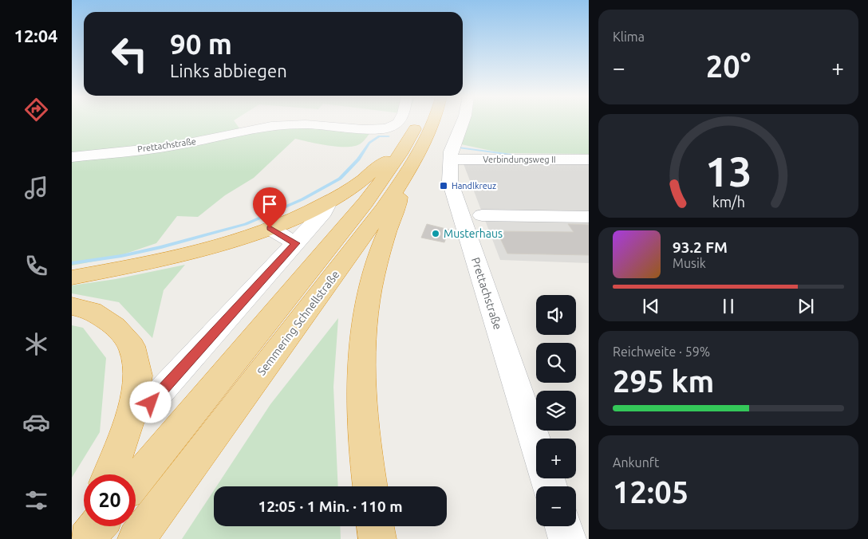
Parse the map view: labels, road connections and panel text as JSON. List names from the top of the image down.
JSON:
{
  "streets": {
    "highway": ["Semmering Schnellstraße"],
    "street": ["Prettachstraße", "Verbindungsweg II"]
  },
  "crossings": [
    ["Prettachstraße", "Verbindungsweg II"]
  ],
  "places": {
    "transit": ["Handlkreuz"],
    "other": ["Musterhaus"]
  },
  "page": {
    "tabs": "12:04",
    "tile": [
      "Klima",
      ["Reichweite · 59%", "295 km"],
      ["Ankunft", "12:05"]
    ],
    "turn": ["90 m", "Links abbiegen"],
    "heat": ["−", "20°", "+"],
    "song": ["93.2 FM", "Musik"],
    "map_buttons": ["+", "−"],
    "limit": "20",
    "trip": "12:05 · 1 Min. · 110 m",
    "gauge": ["13", "km/h"]
  }
}
